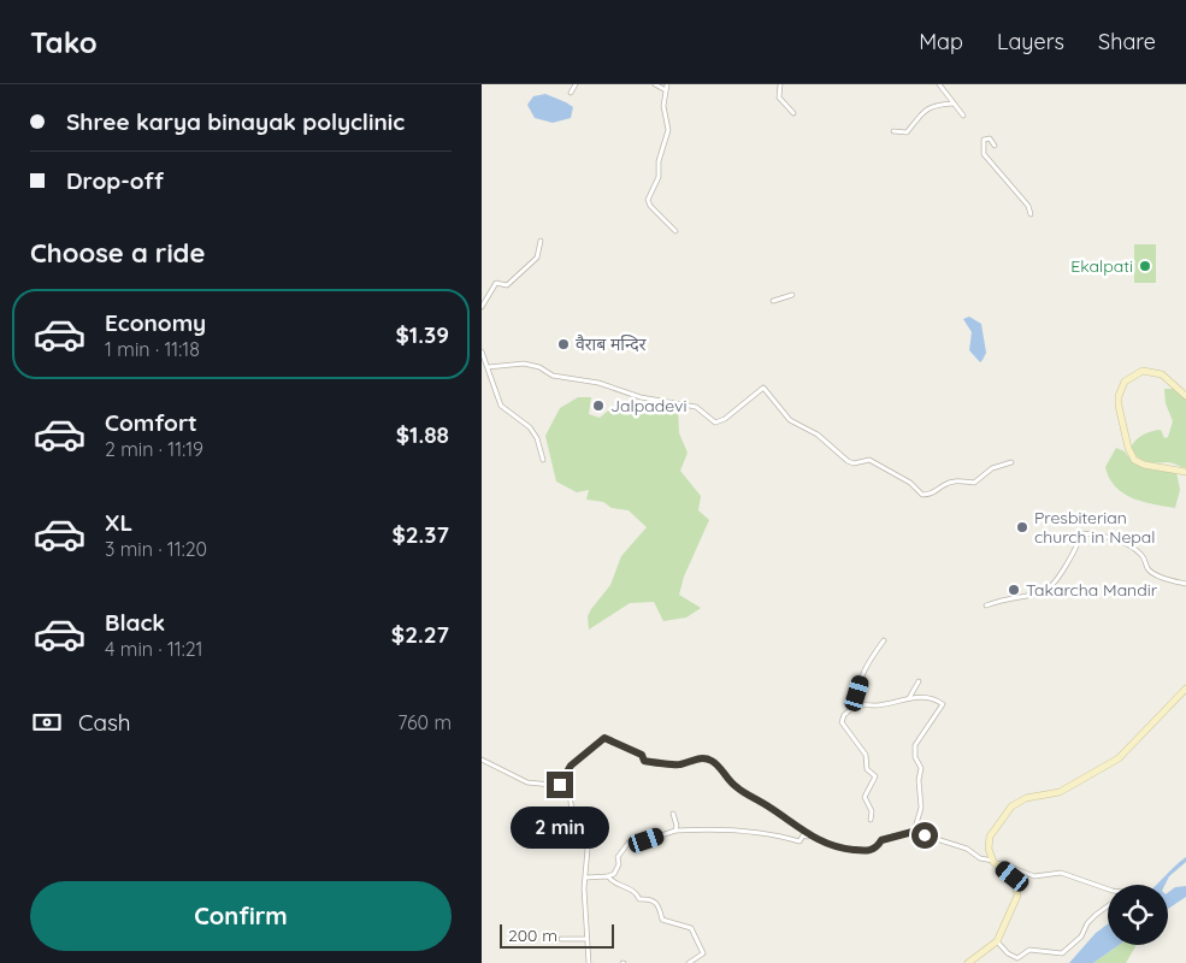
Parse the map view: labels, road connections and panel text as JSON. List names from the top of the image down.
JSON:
{
  "places": [
    "Ekalpati",
    "वैराब मन्दिर",
    "Jalpadevi",
    "Presbiterian church in Nepal",
    "Takarcha Mandir"
  ],
  "scale_bar": "200 m",
  "page": {
    "header": "Tako",
    "nav": ["Map", "Layers", "Share"],
    "banner": ["Shree karya binayak polyclinic", "Drop-off"],
    "heading": "Choose a ride",
    "list": [
      {
        "name": "Economy",
        "note": "1 min · 11:18",
        "value": "$1.39"
      },
      {
        "name": "Comfort",
        "note": "2 min · 11:19",
        "value": "$1.88"
      },
      {
        "name": "XL",
        "note": "3 min · 11:20",
        "value": "$2.37"
      },
      {
        "name": "Black",
        "note": "4 min · 11:21",
        "value": "$2.27"
      }
    ],
    "pay": ["Cash", "760 m"],
    "bubble": "2 min",
    "buttons": "Confirm",
    "scale": "200 m"
  }
}
